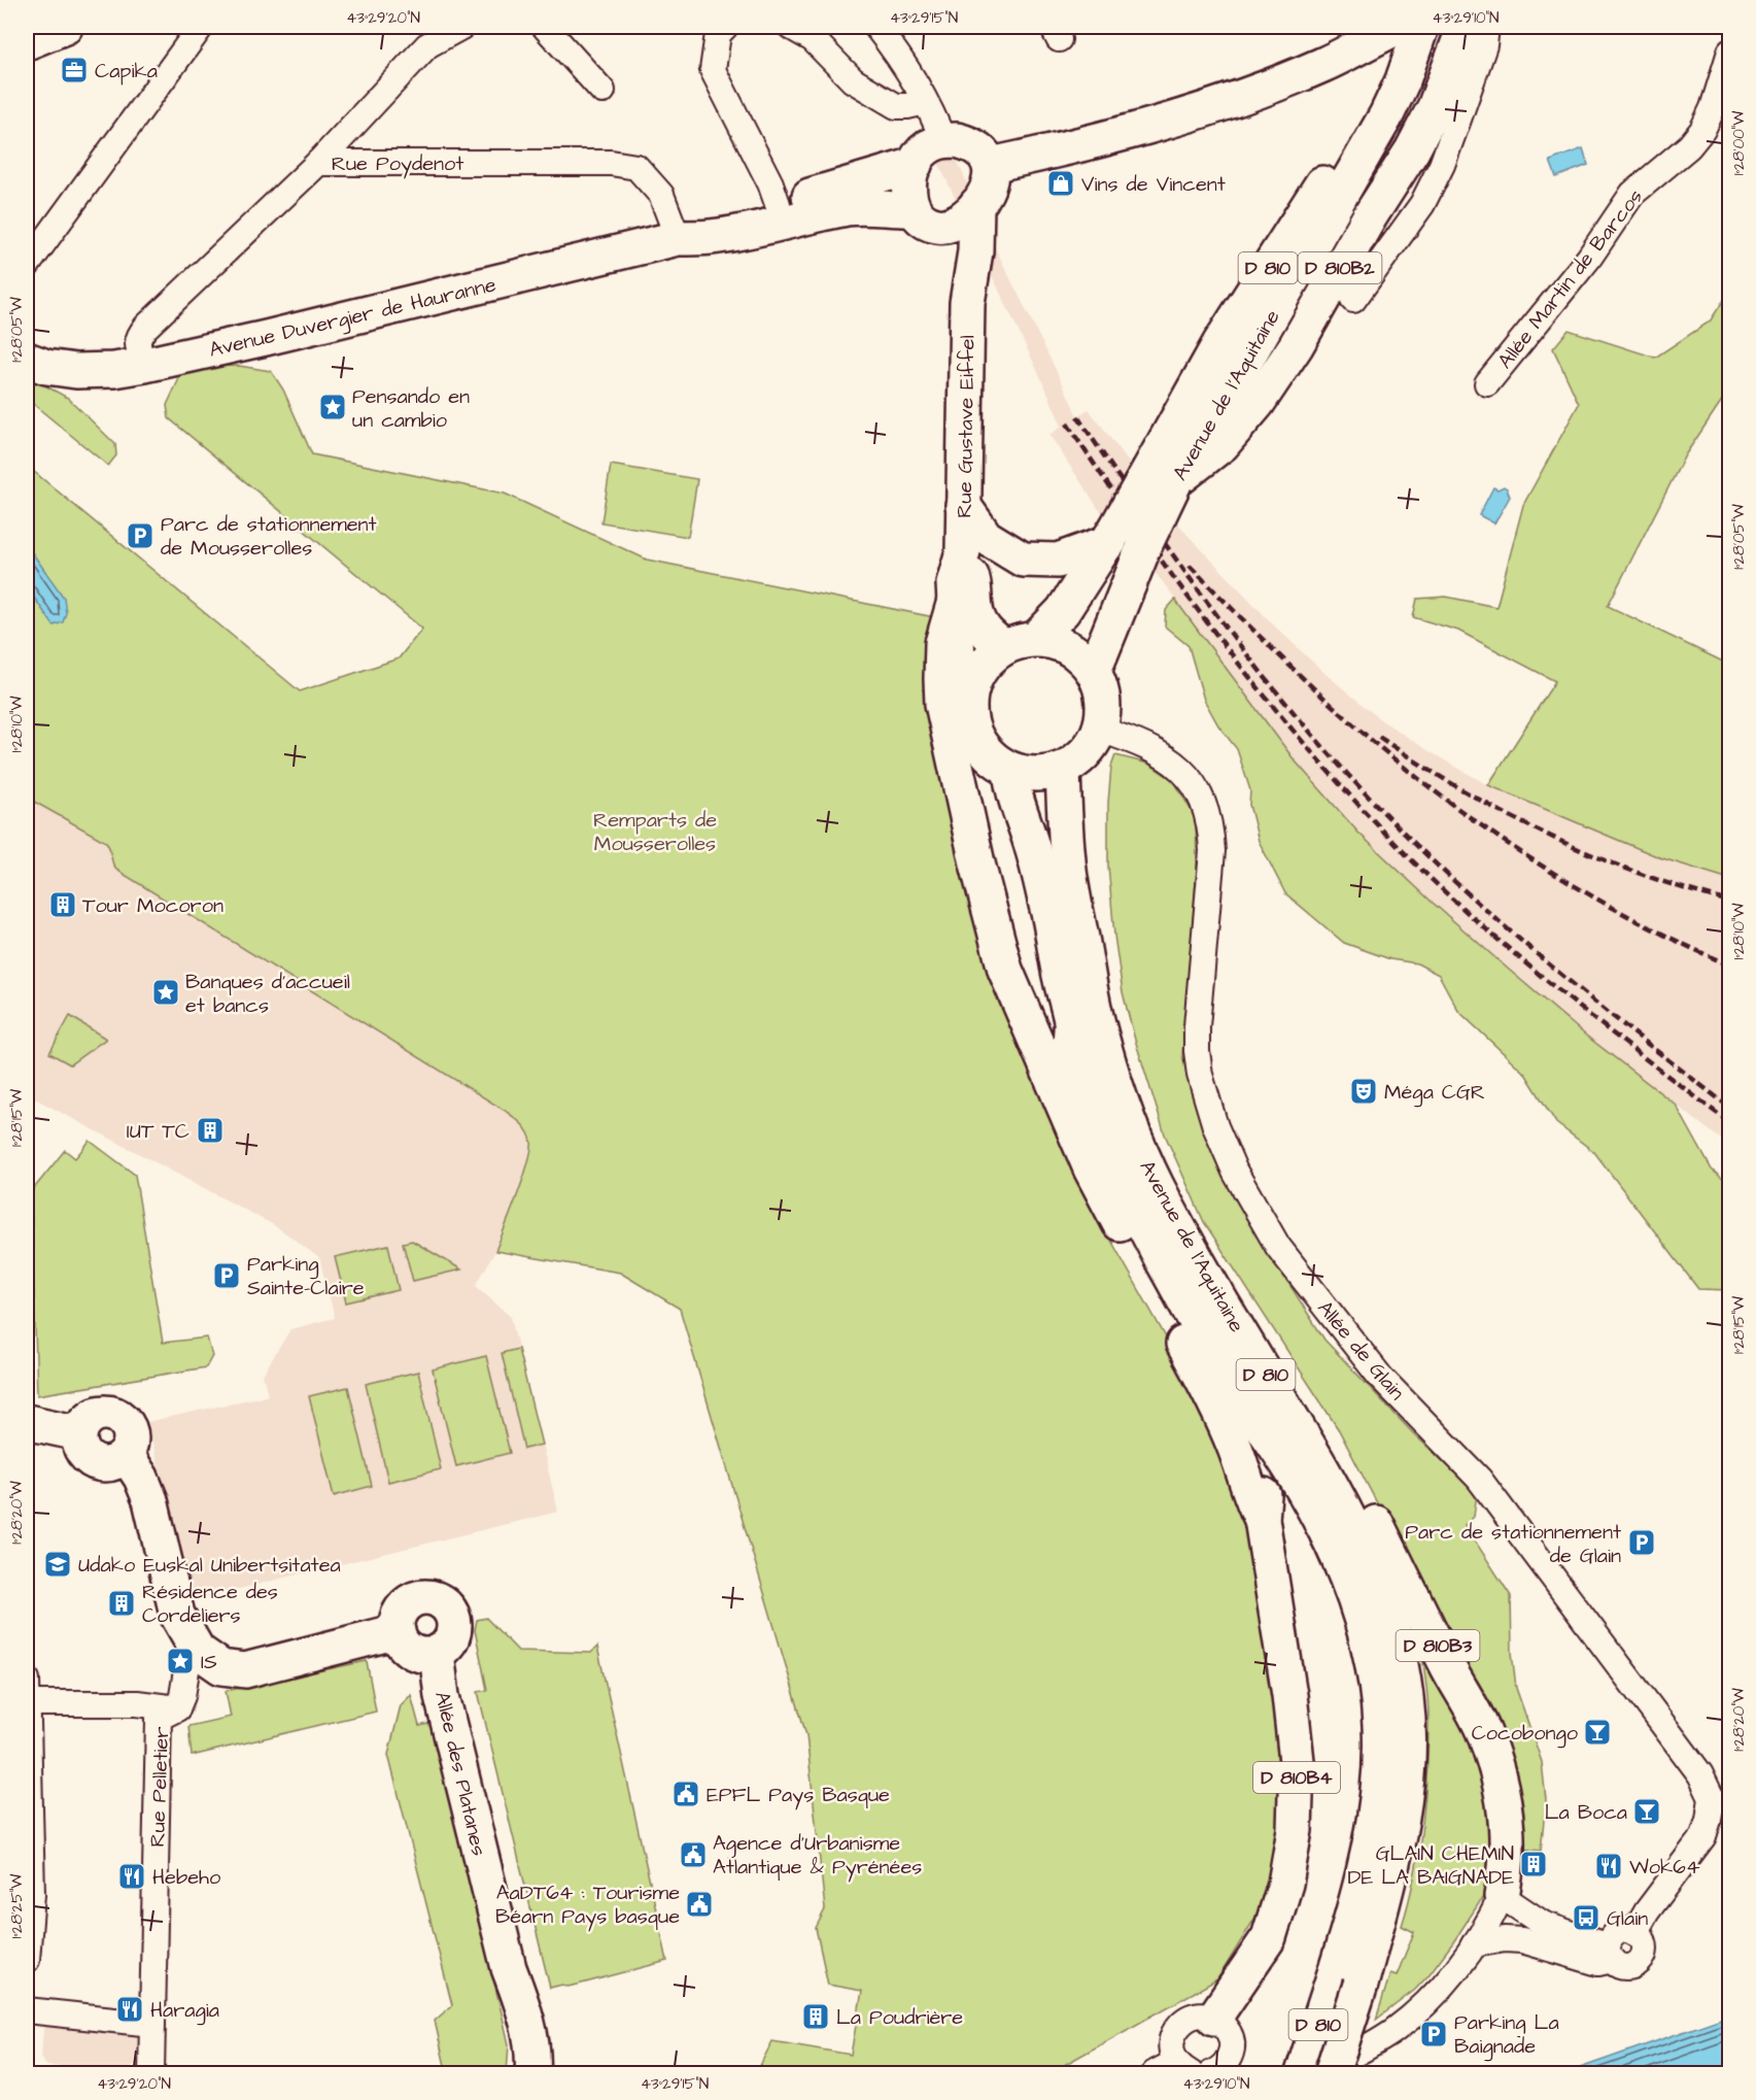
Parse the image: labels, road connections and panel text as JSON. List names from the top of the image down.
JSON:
{
  "streets": {
    "main road": [
      "D 810",
      "D 810B2",
      "Avenue Duvergier de Hauranne",
      "Avenue de l'Aquitaine",
      "Rue Gustave Eiffel",
      "D 810B3",
      "Allée des Platanes",
      "D 810B4"
    ],
    "street": [
      "Rue Poydenot",
      "Allée Martin de Barcos",
      "Allée de Glain",
      "Rue Pelletier"
    ]
  },
  "crossings": [
    ["Rue Poydenot", "Avenue Duvergier de Hauranne"],
    ["D 810", "Avenue de l'Aquitaine"],
    ["D 810B2", "Avenue de l'Aquitaine"],
    ["Avenue Duvergier de Hauranne", "Rue Gustave Eiffel"],
    ["Avenue de l'Aquitaine", "Rue Gustave Eiffel"],
    ["Avenue de l'Aquitaine", "Allée de Glain"],
    ["Avenue de l'Aquitaine", "D 810B3"],
    ["Avenue de l'Aquitaine", "D 810B4"],
    ["Rue Gustave Eiffel", "Allée de Glain"]
  ],
  "parks": ["Remparts de Mousserolles"],
  "places": {
    "office": ["Capika"],
    "shop": ["Vins de Vincent"],
    "place": ["Pensando en un cambio", "Banques d'accueil et bancs", "IS"],
    "parking": [
      "Parc de stationnement de Mousserolles",
      "Parking Sainte-Claire",
      "Parc de stationnement de Glain",
      "Parking La Baignade"
    ],
    "building": [
      "Tour Mocoron",
      "IUT TC",
      "Résidence des Cordeliers",
      "GLAIN CHEMIN DE LA BAIGNADE",
      "La Poudrière"
    ],
    "theatre": ["Méga CGR"],
    "school or university": ["Udako Euskal Unibertsitatea"],
    "bar": ["Cocobongo", "La Boca"],
    "public building": ["EPFL Pays Basque", "Agence d'Urbanisme Atlantique & Pyrénées", "AaDT64 : Tourisme Béarn Pays basque"],
    "restaurant": ["Wok64", "Hebeho", "Haragia"],
    "bus stop": ["Glain"]
  },
  "coordinates": [
    "43°29'20\"N",
    "43°29'15\"N",
    "43°29'10\"N",
    "1°28'00\"W",
    "1°28'05\"W",
    "1°28'10\"W",
    "1°28'15\"W",
    "1°28'20\"W",
    "1°28'25\"W"
  ]
}
